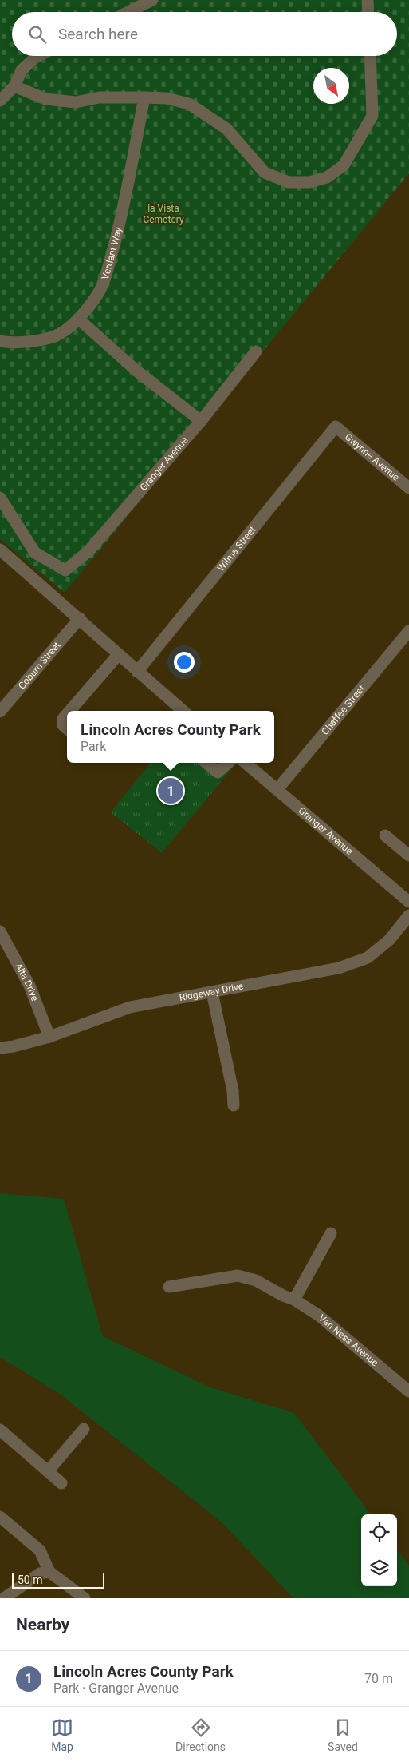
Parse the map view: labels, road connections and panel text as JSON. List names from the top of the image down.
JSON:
{
  "streets": {
    "street": [
      "Verdant Way",
      "Gwynne Avenue",
      "Granger Avenue",
      "Wilma Street",
      "Coburn Street",
      "Chaffee Street",
      "Alta Drive",
      "Ridgeway Drive",
      "Van Ness Avenue"
    ]
  },
  "crossings": [
    ["Gwynne Avenue", "Wilma Street"],
    ["Granger Avenue", "Chaffee Street"],
    ["Alta Drive", "Ridgeway Drive"]
  ],
  "parks": ["la Vista Cemetery"],
  "scale_bar": "50 m",
  "north": "bottom right",
  "page": {
    "search": "Search here",
    "popup": ["Lincoln Acres County Park", "Park"],
    "pins": "1",
    "scale": "50 m",
    "heading": "Nearby",
    "list": [
      {
        "mark": "1",
        "name": "Lincoln Acres County Park",
        "note": "Park · Granger Avenue",
        "value": "70 m"
      }
    ],
    "nav": ["Map", "Directions", "Saved"]
  }
}
